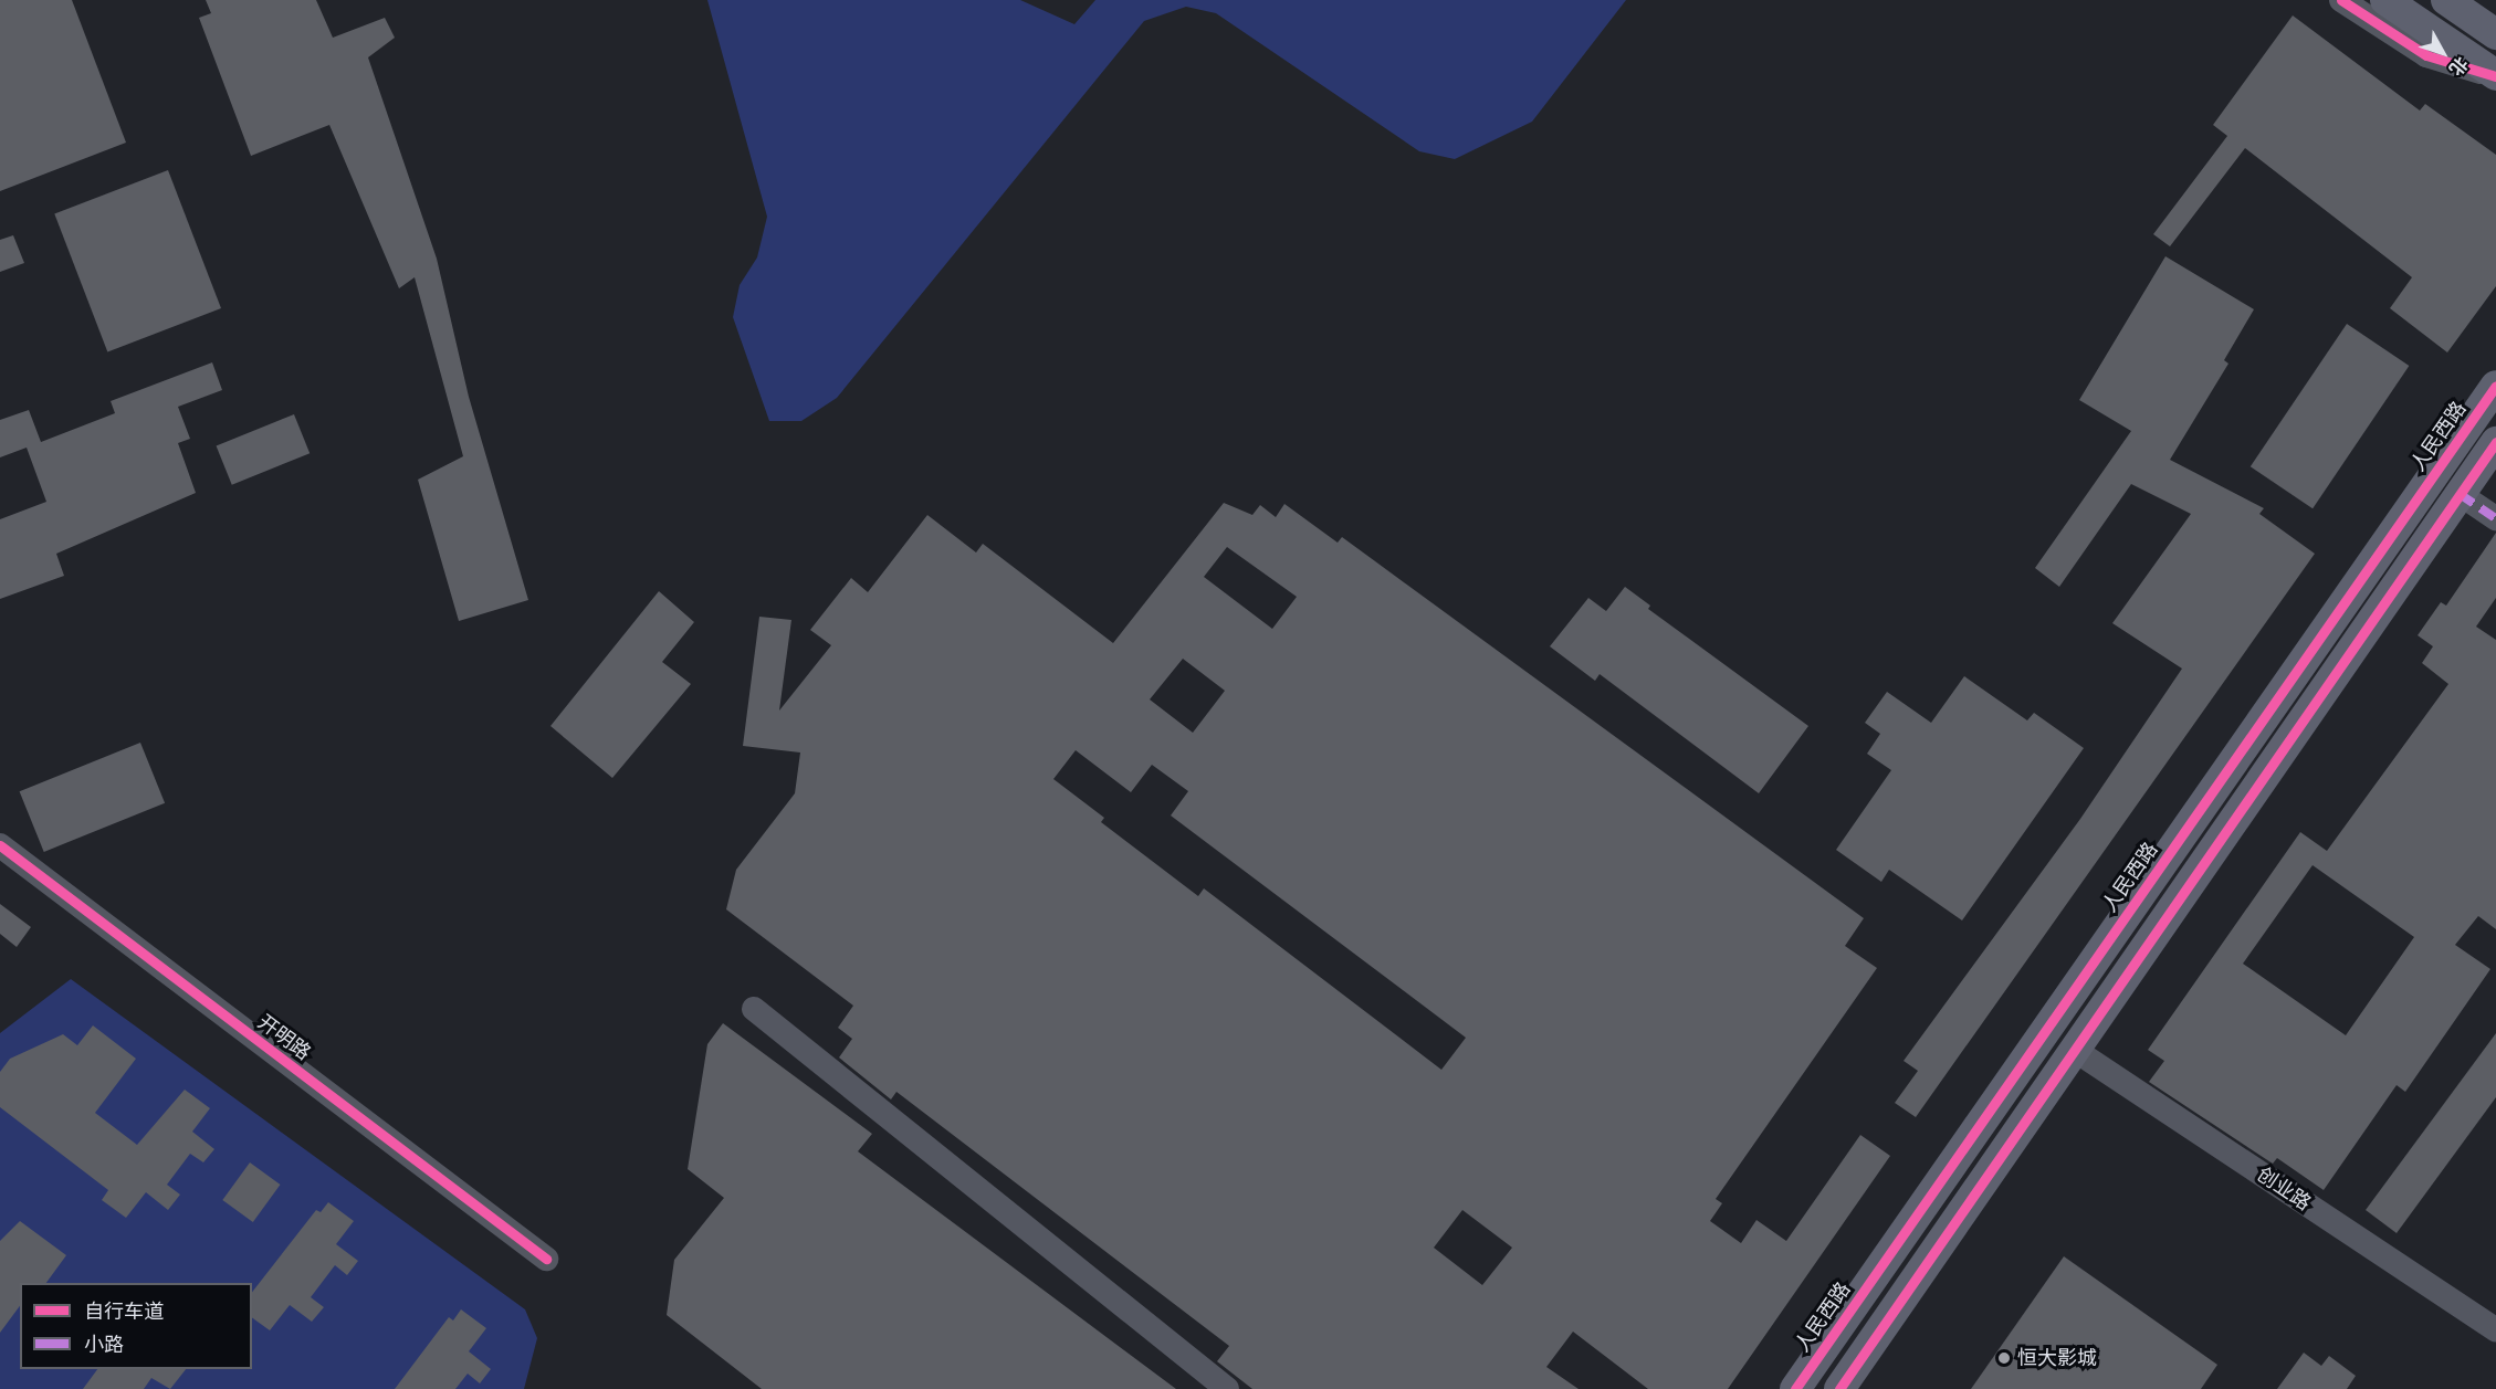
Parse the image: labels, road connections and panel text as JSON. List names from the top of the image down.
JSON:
{
  "streets": {
    "main road": ["人民西路"],
    "street": ["开明路", "创业路"]
  },
  "places": ["恒大影城"],
  "legend": ["自行车道", "小路"],
  "north": "bottom right"
}
